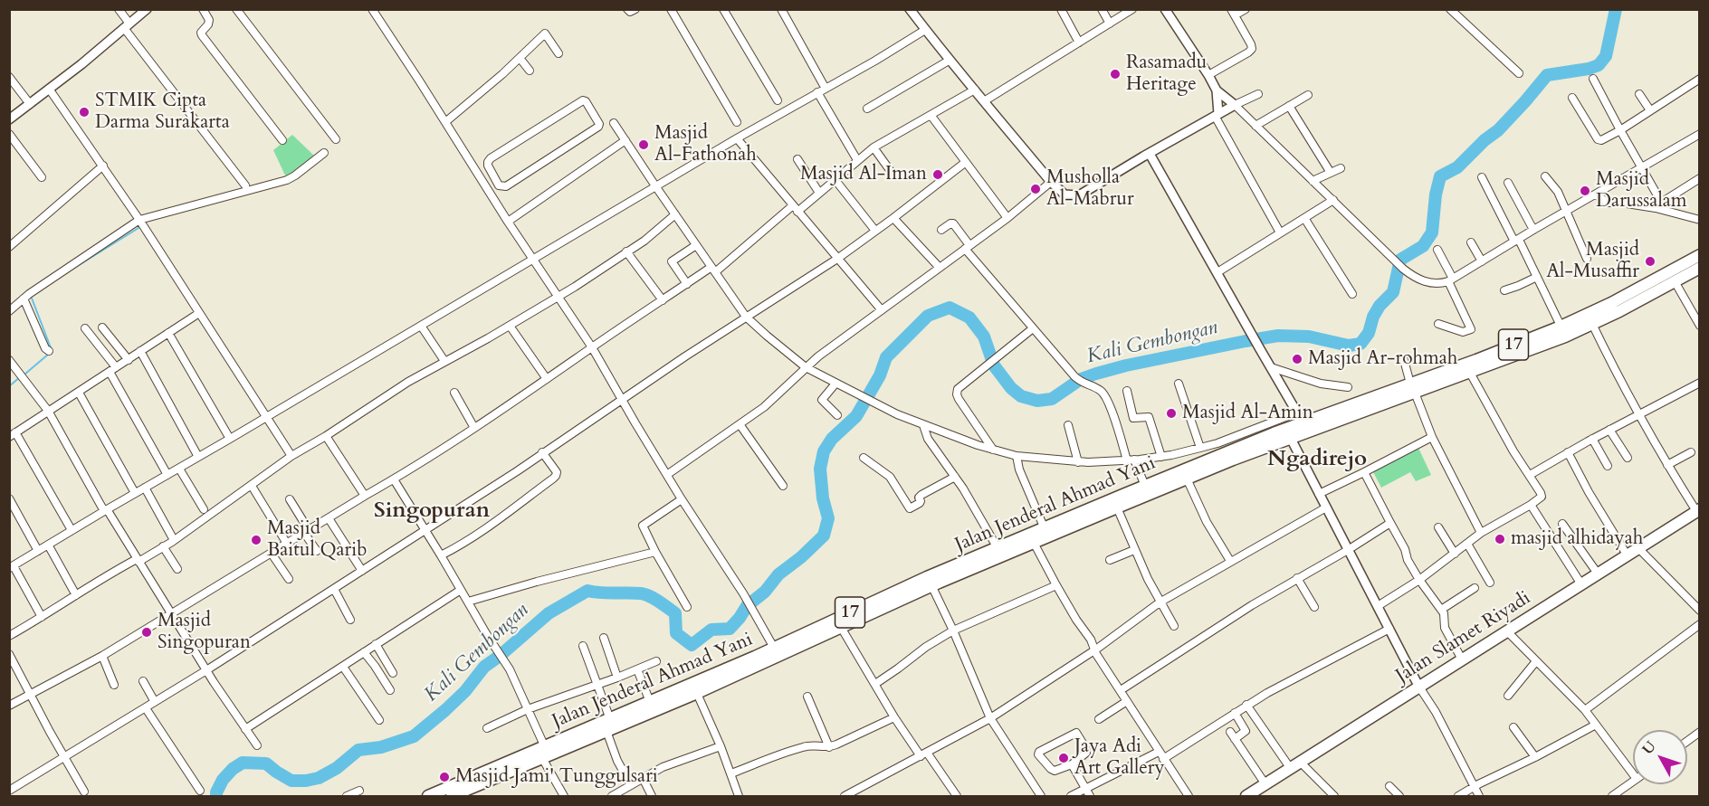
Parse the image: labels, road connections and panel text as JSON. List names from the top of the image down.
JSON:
{
  "streets": {
    "main road": ["17", "Jalan Jenderal Ahmad Yani", "Jalan Slamet Riyadi"]
  },
  "districts": ["Ngadirejo", "Singopuran"],
  "water": ["Kali Gembongan"],
  "places": [
    "Rasamadu Heritage",
    "STMIK Cipta Darma Surakarta",
    "Masjid Al-Fathonah",
    "Masjid Al-Iman",
    "Musholla Al-Mabrur",
    "Masjid Darussalam",
    "Masjid Al-Musaffir",
    "Masjid Ar-rohmah",
    "Masjid Al-Amin",
    "masjid alhidayah",
    "Masjid Baitul Qarib",
    "Masjid Singopuran",
    "Jaya Adi Art Gallery",
    "Masjid Jami' Tunggulsari"
  ],
  "north": "top left"
}
